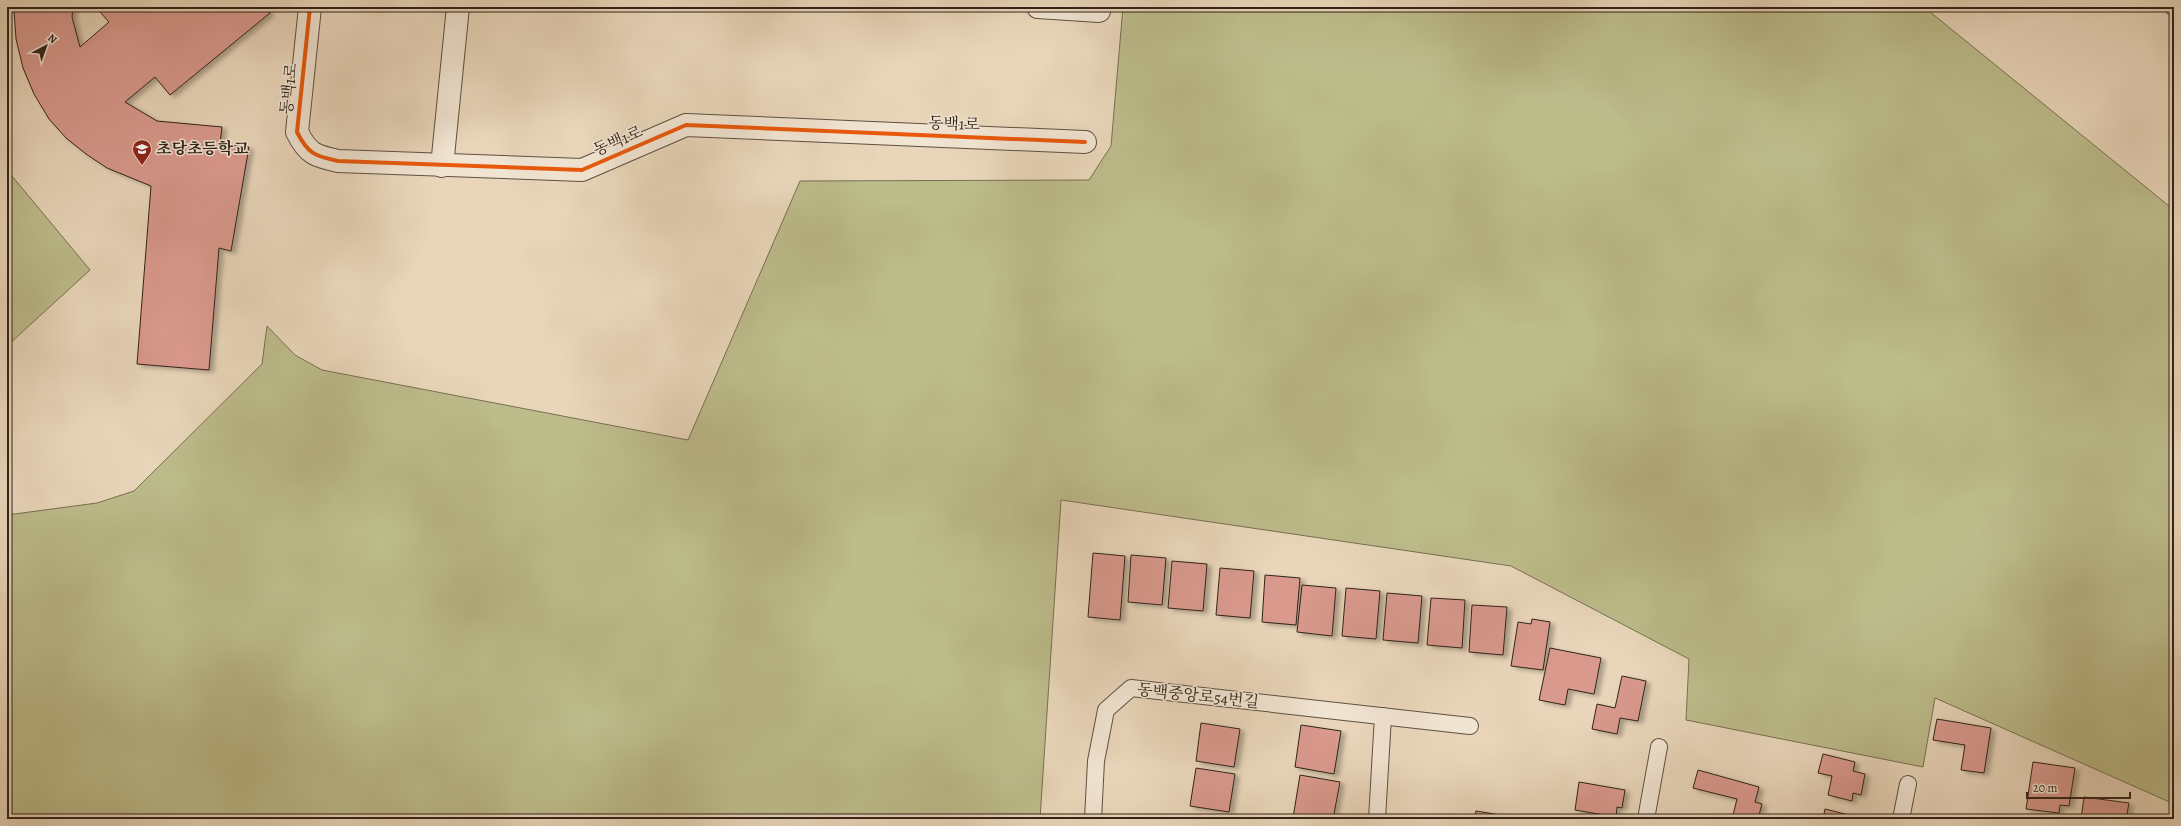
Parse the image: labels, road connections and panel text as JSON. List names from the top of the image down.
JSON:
{
  "streets": {
    "street": ["동백1로"],
    "lane": ["동백중앙로54번길"]
  },
  "places": {
    "school or university": ["초당초등학교"]
  },
  "scale_bar": "20 m",
  "north": "top right"
}
